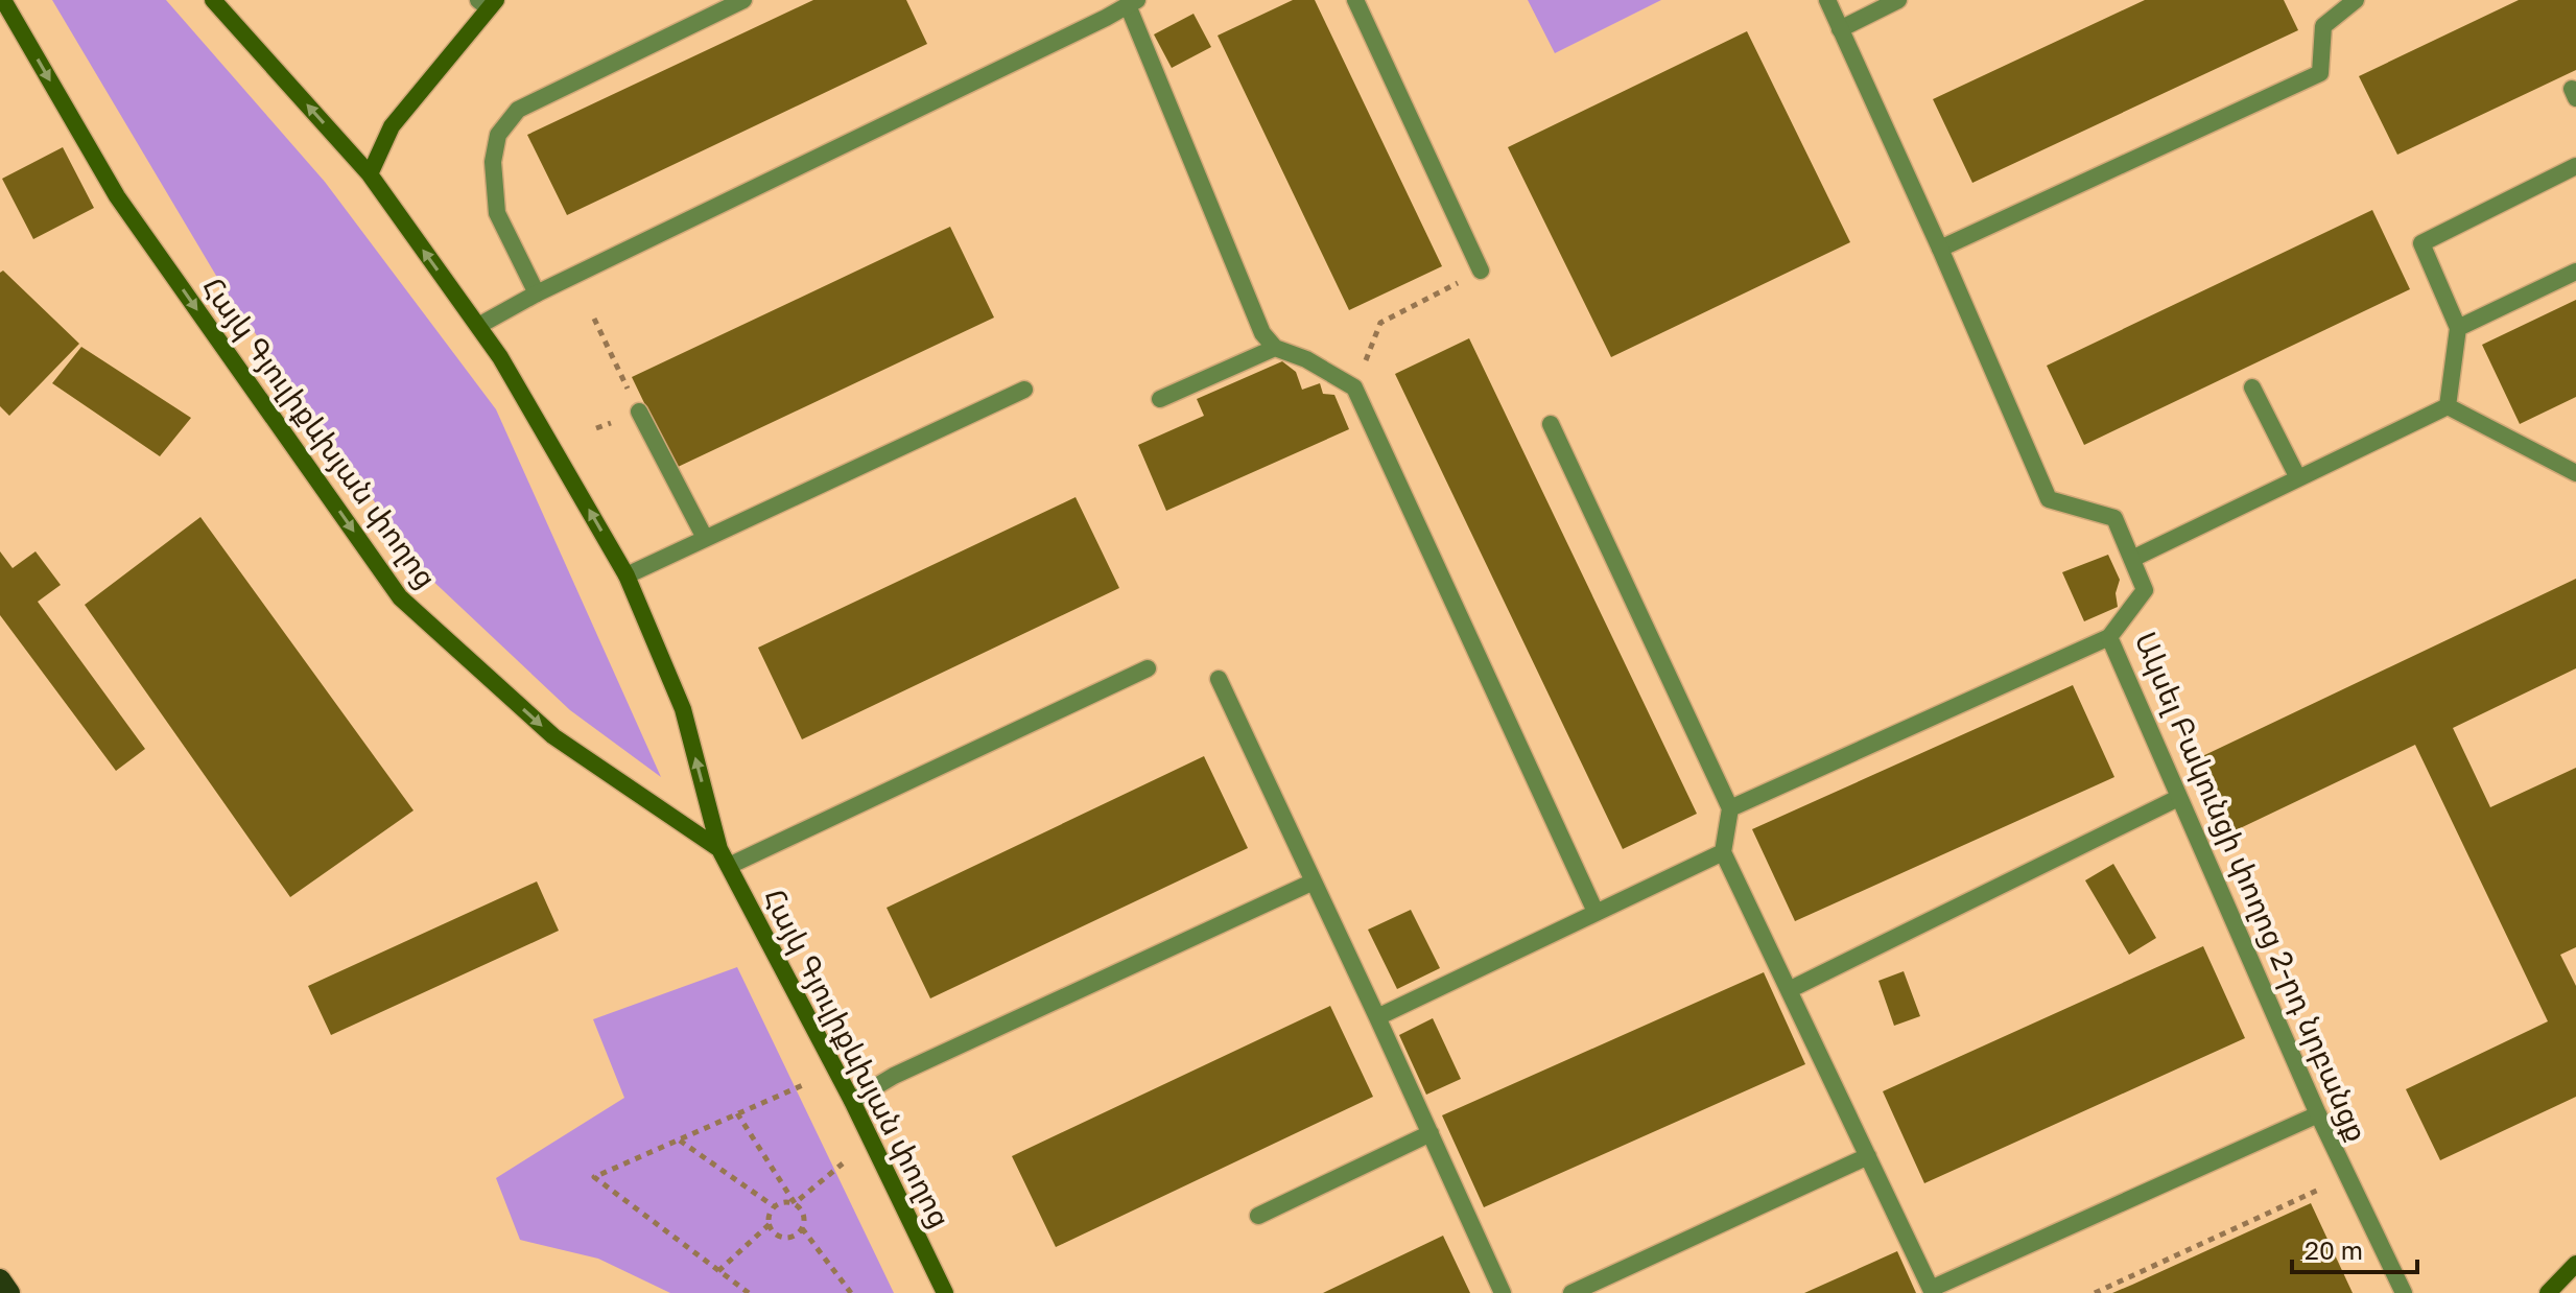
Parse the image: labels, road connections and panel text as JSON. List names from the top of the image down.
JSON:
{
  "streets": {
    "main road": ["Հայկ Գյուլիքևխյան փողոց"],
    "street": ["Ակսել Բակունցի փողոց 2-րդ նրբանցք"]
  },
  "scale_bar": "20 m"
}
